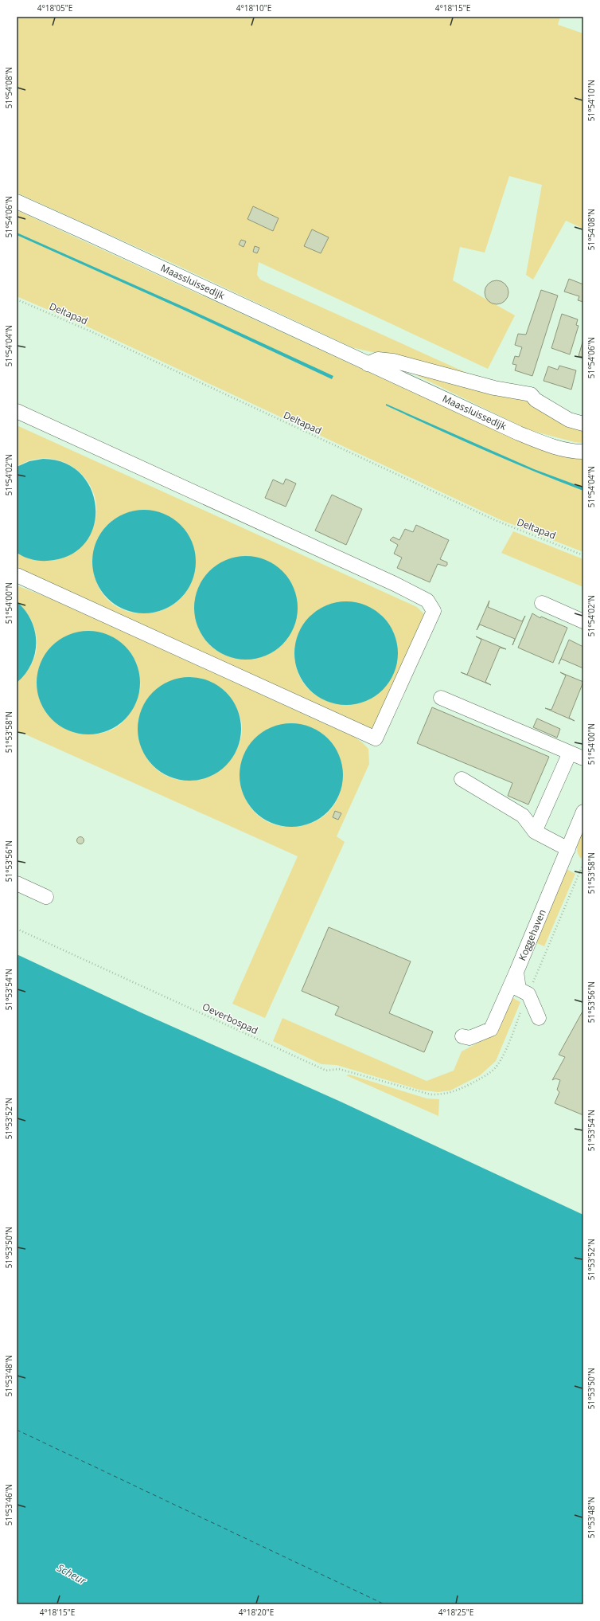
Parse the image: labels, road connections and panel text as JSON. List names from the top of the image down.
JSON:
{
  "streets": {
    "street": ["Maassluissedijk", "Koggehaven"],
    "path": ["Deltapad", "Oeverbospad"]
  },
  "water": ["Scheur"],
  "coordinates": [
    "4°18'05\"E",
    "4°18'10\"E",
    "4°18'15\"E",
    "51°54'08\"N",
    "51°54'10\"N",
    "51°54'06\"N",
    "51°54'04\"N",
    "51°54'02\"N",
    "51°54'00\"N",
    "51°53'58\"N",
    "51°53'56\"N",
    "51°53'54\"N",
    "51°53'52\"N",
    "51°53'50\"N",
    "51°53'48\"N",
    "51°53'46\"N",
    "4°18'20\"E",
    "4°18'25\"E"
  ]
}
